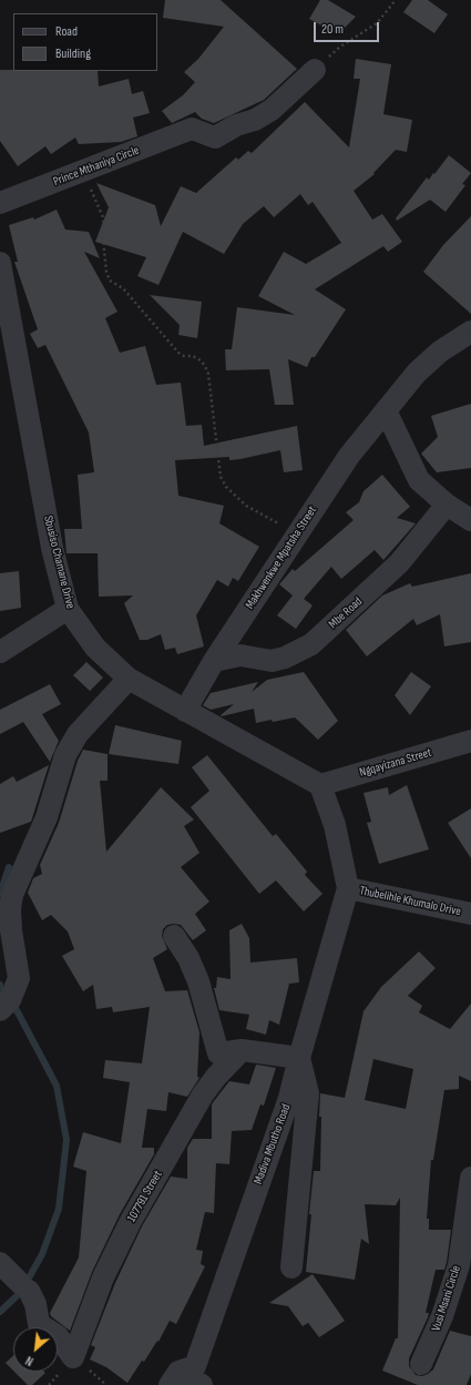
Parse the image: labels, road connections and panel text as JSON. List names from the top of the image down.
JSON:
{
  "streets": {
    "street": [
      "Prince Mthaniya Circle",
      "Makhwenkwe Mpatsha Street",
      "Sbusiso Chamane Drive",
      "Mbe Road",
      "Ngqayizana Street",
      "Thubelihle Khumalo Drive",
      "Madiva Mbutho Road",
      "107791 Street",
      "Vusi Msani Circle"
    ]
  },
  "crossings": [
    ["Makhwenkwe Mpatsha Street", "Sbusiso Chamane Drive"],
    ["Makhwenkwe Mpatsha Street", "Mbe Road"],
    ["Sbusiso Chamane Drive", "Ngqayizana Street"],
    ["Sbusiso Chamane Drive", "Thubelihle Khumalo Drive"],
    ["Ngqayizana Street", "Thubelihle Khumalo Drive"],
    ["Thubelihle Khumalo Drive", "Madiva Mbutho Road"]
  ],
  "legend": ["Road", "Building"],
  "scale_bar": "20 m",
  "north": "bottom left"
}
